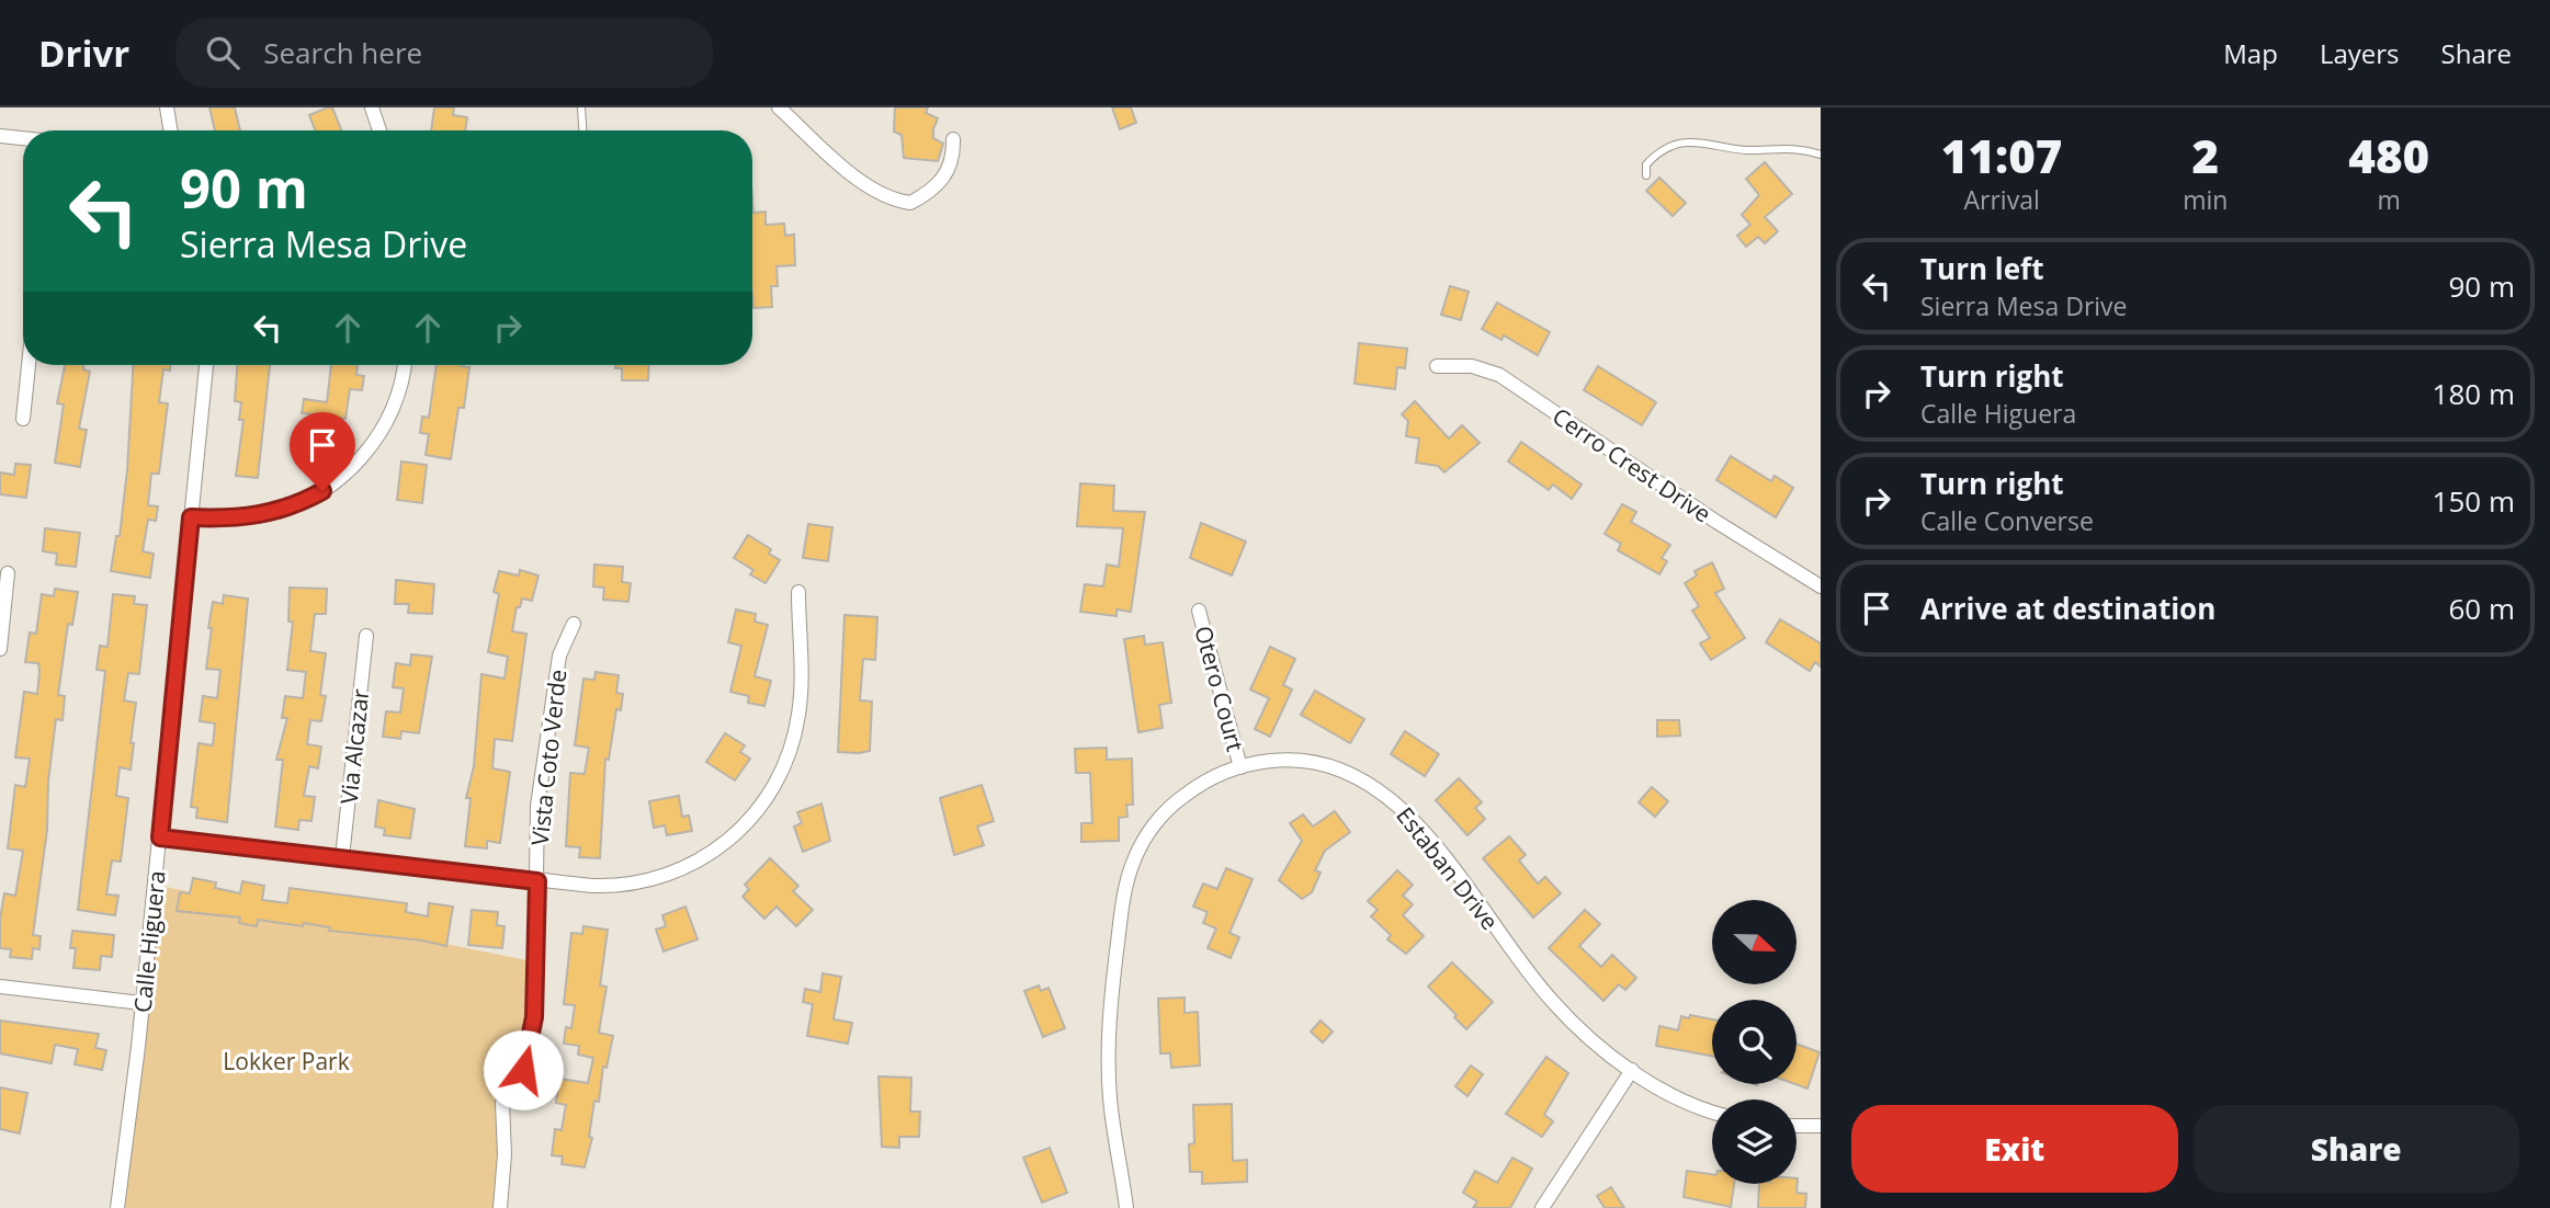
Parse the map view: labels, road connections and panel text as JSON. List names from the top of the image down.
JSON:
{
  "streets": {
    "street": [
      "Cerro Crest Drive",
      "Otero Court",
      "Via Alcazar",
      "Vista Coto Verde",
      "Estaban Drive",
      "Calle Higuera"
    ]
  },
  "crossings": [
    ["Otero Court", "Estaban Drive"]
  ],
  "parks": ["Lokker Park"],
  "north": "right",
  "page": {
    "header": "Drivr",
    "search": "Search here",
    "nav": ["Map", "Layers", "Share"],
    "eta": [
      "11:07",
      "Arrival",
      "2",
      "min",
      "480",
      "m"
    ],
    "turn": ["90 m", "Sierra Mesa Drive"],
    "list": [
      {
        "name": "Turn left",
        "note": "Sierra Mesa Drive",
        "value": "90 m"
      },
      {
        "name": "Turn right",
        "note": "Calle Higuera",
        "value": "180 m"
      },
      {
        "name": "Turn right",
        "note": "Calle Converse",
        "value": "150 m"
      },
      {
        "name": "Arrive at destination",
        "value": "60 m"
      }
    ],
    "buttons": ["Exit", "Share"]
  }
}
